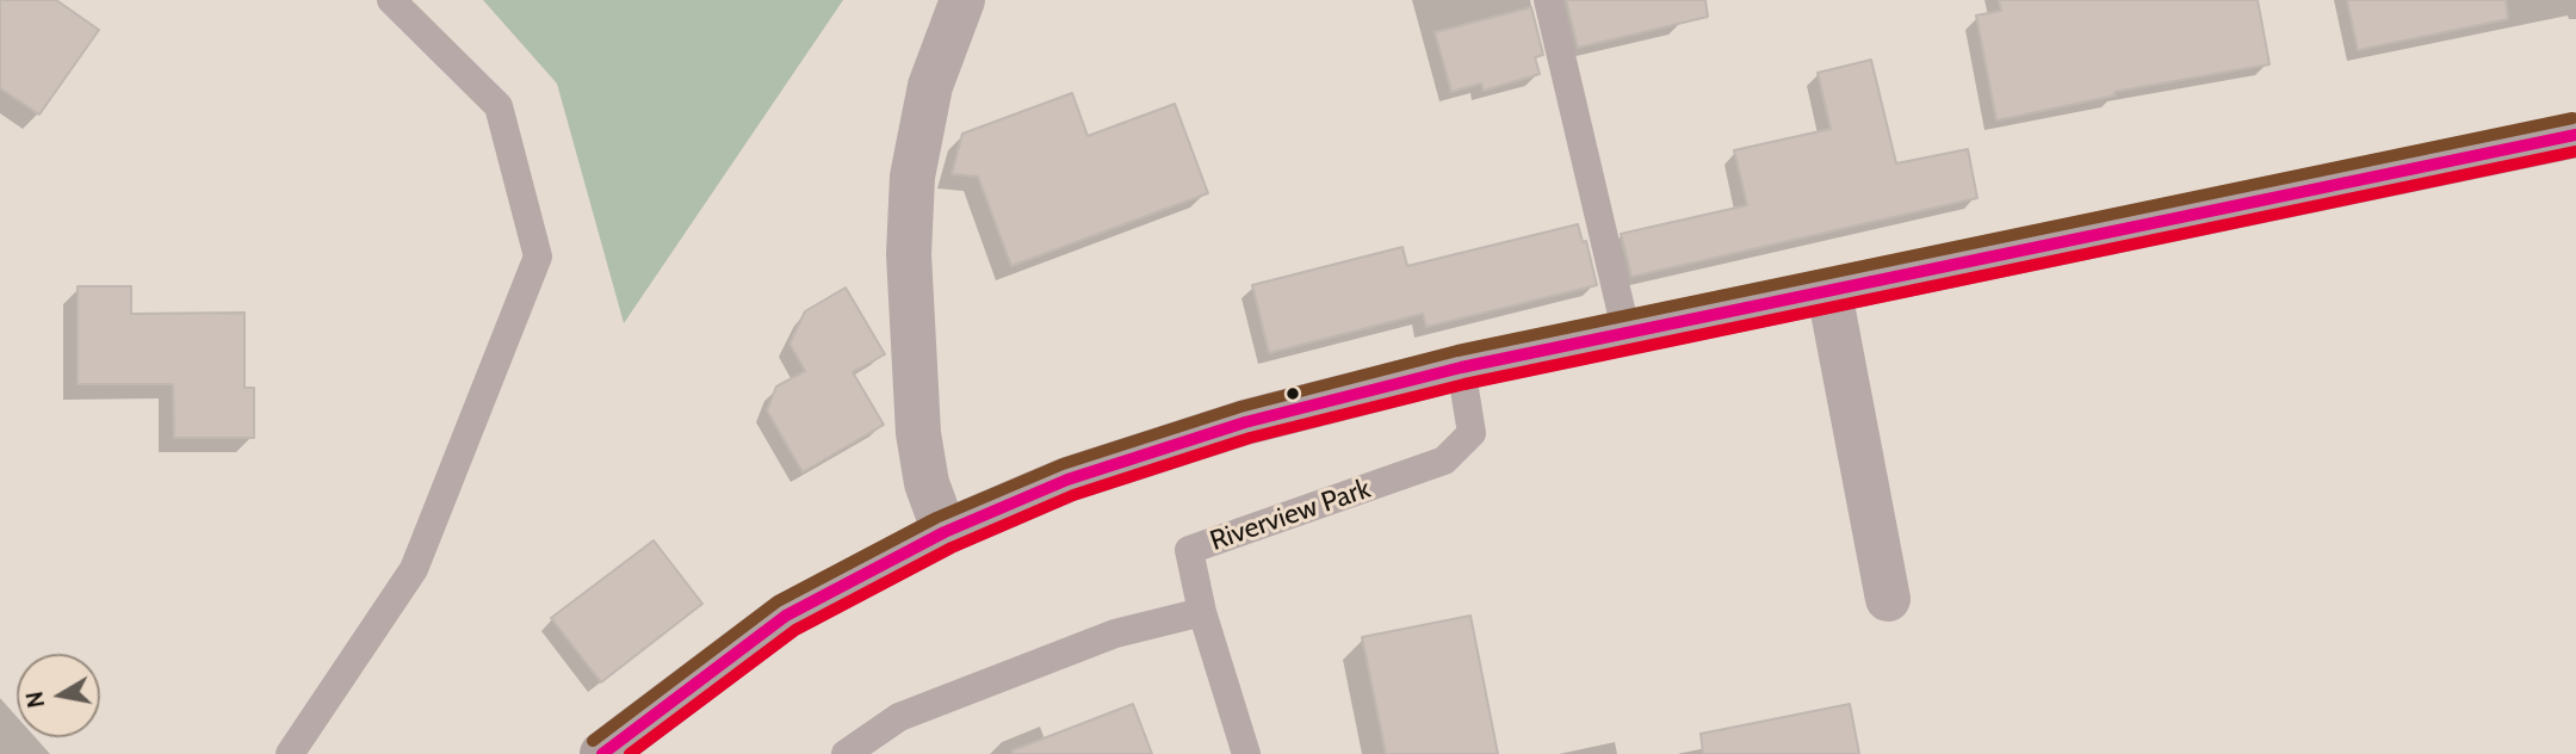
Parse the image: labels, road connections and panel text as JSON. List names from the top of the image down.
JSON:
{
  "streets": {
    "lane": ["Riverview Park"]
  },
  "north": "left"
}
